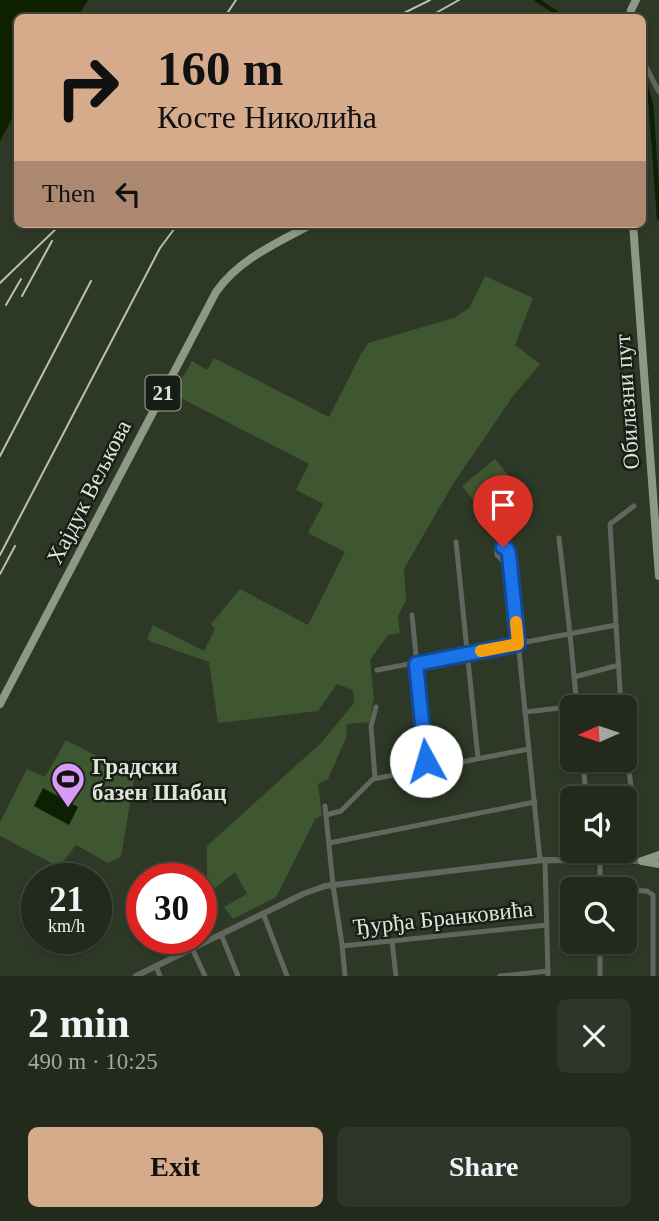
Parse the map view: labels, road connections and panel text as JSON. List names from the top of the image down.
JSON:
{
  "streets": {
    "main road": ["21", "Обилазни пут", "Хајдук Вељкова"],
    "street": ["Ђурђа Бранковића"]
  },
  "places": {
    "sports": ["Градски базен Шабац"]
  },
  "north": "left",
  "page": {
    "turn": ["160 m", "Косте Николића"],
    "then": "Then",
    "speed": "21 km/h",
    "limit": "30",
    "heading": ["2 min", "490 m · 10:25"],
    "buttons": ["Exit", "Share"]
  }
}
